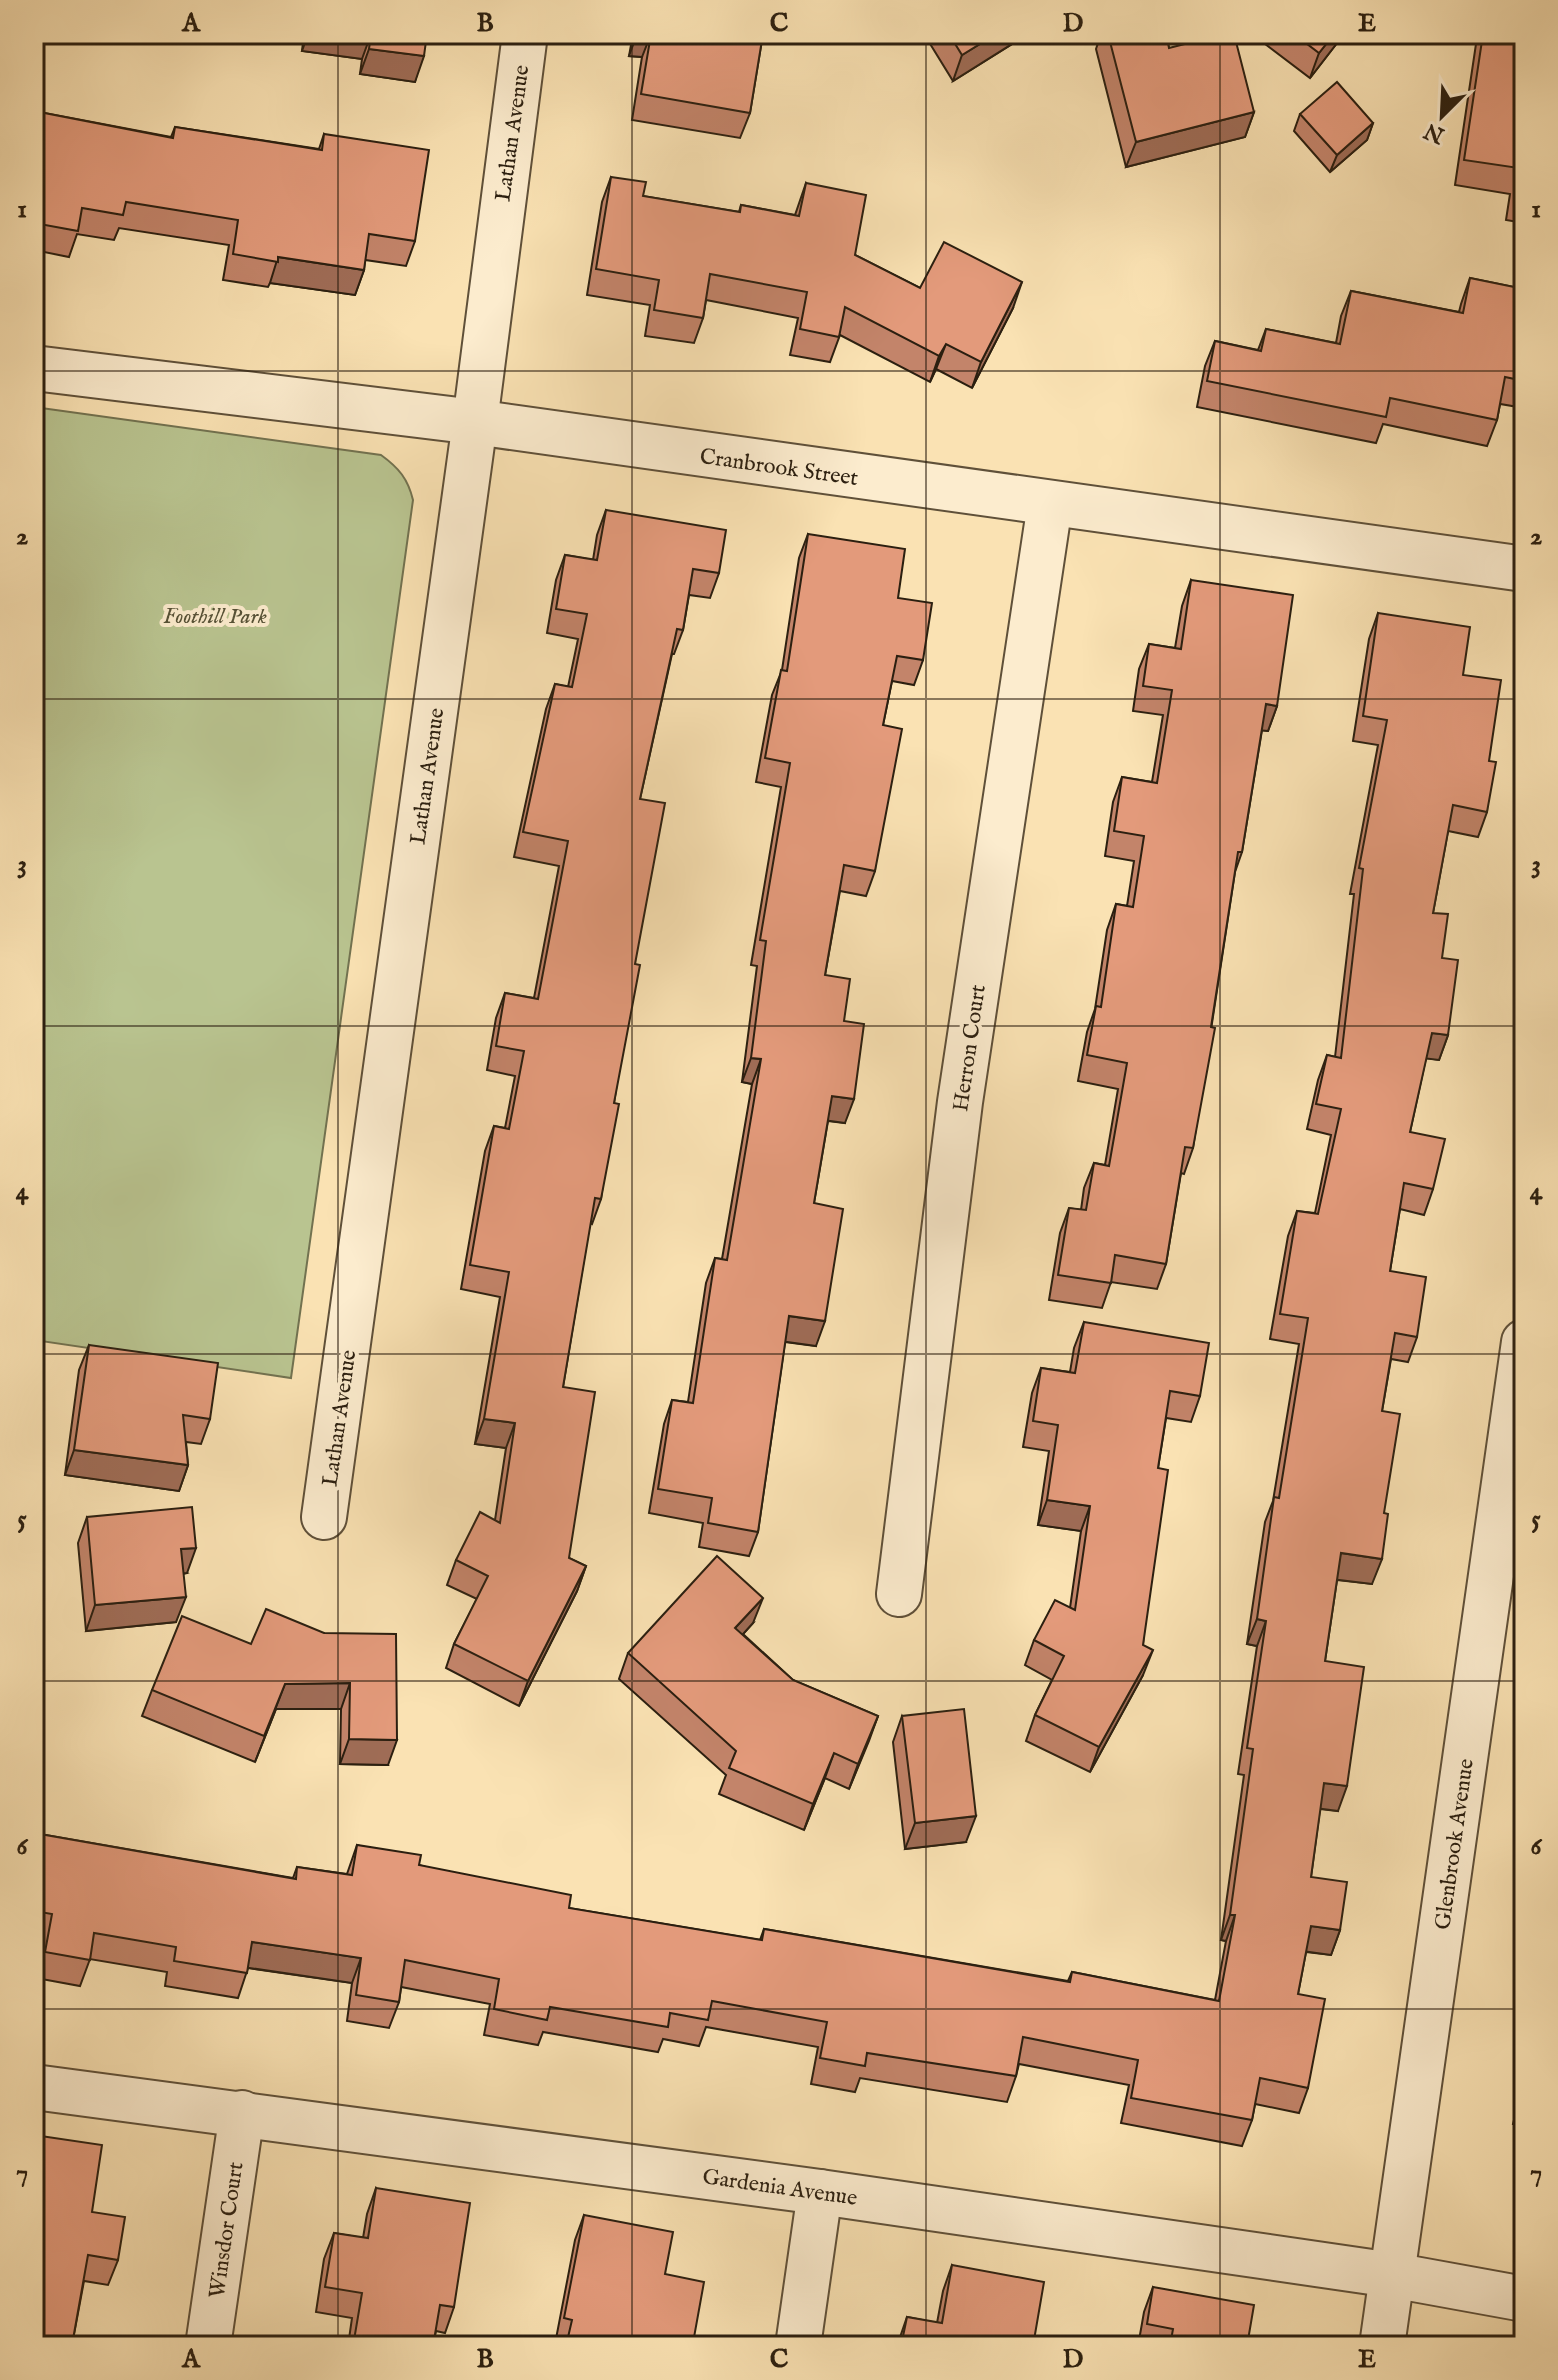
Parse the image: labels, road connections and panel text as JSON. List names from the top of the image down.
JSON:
{
  "streets": {
    "street": [
      "Lathan Avenue",
      "Cranbrook Street",
      "Herron Court",
      "Glenbrook Avenue",
      "Gardenia Avenue",
      "Winsdor Court"
    ]
  },
  "crossings": [
    ["Lathan Avenue", "Cranbrook Street"],
    ["Cranbrook Street", "Herron Court"],
    ["Glenbrook Avenue", "Gardenia Avenue"],
    ["Gardenia Avenue", "Winsdor Court"]
  ],
  "parks": ["Foothill Park"],
  "north": "bottom left",
  "grid": {
    "columns": [
      "A",
      "B",
      "C",
      "D",
      "E"
    ],
    "rows": [
      "1",
      "2",
      "3",
      "4",
      "5",
      "6",
      "7"
    ]
  }
}
